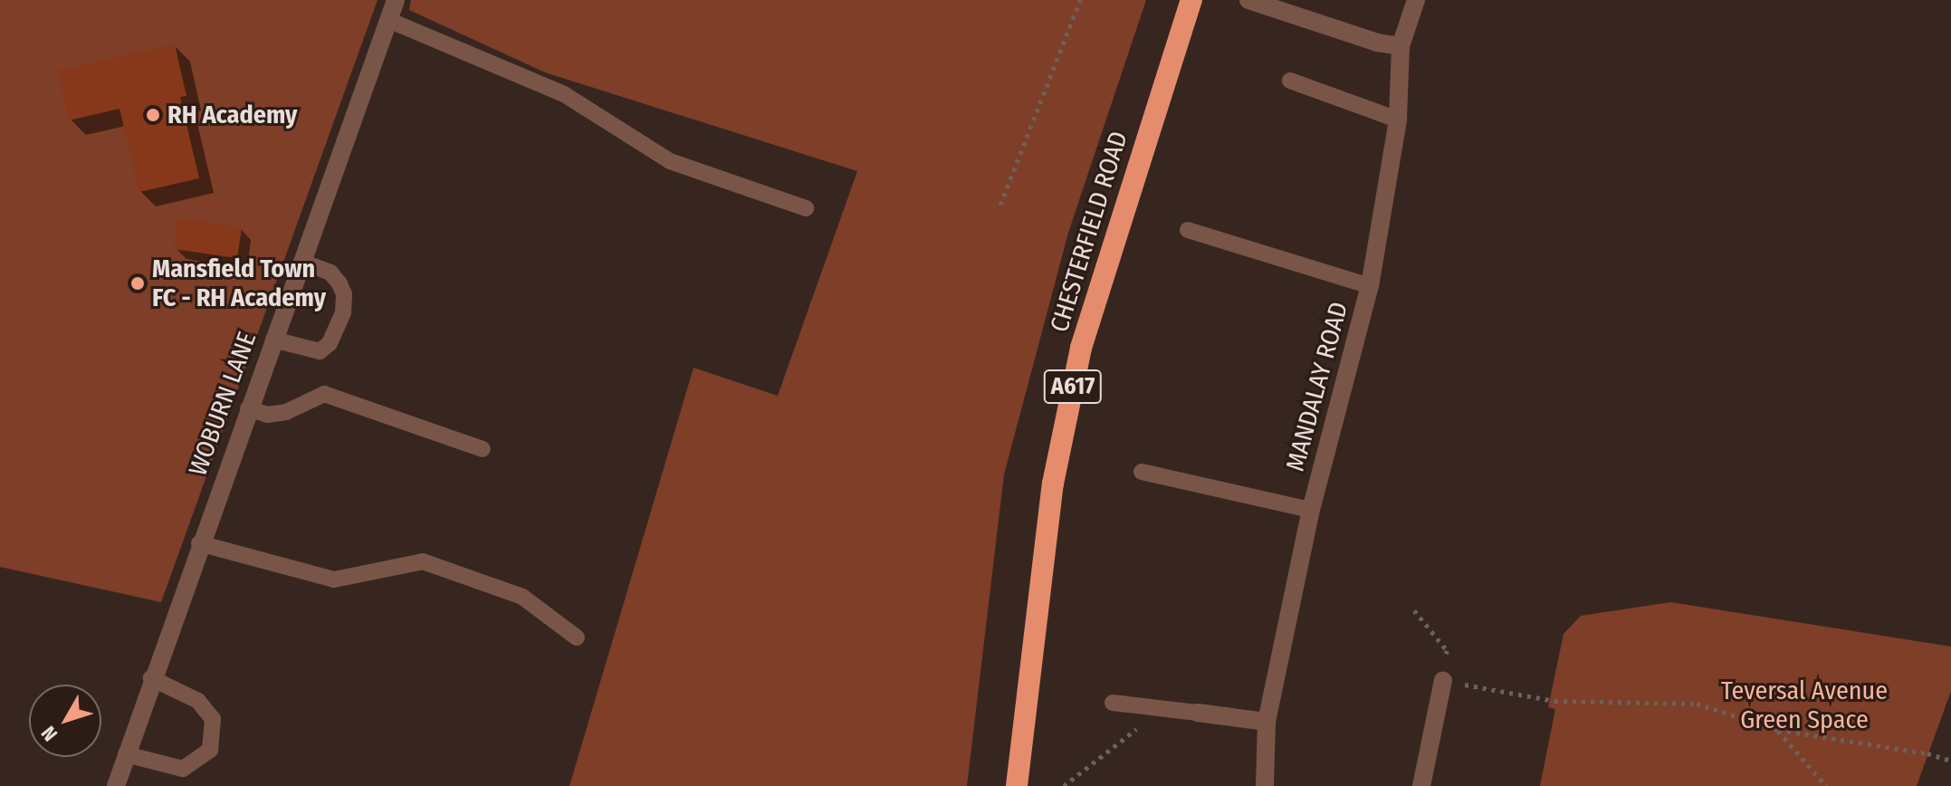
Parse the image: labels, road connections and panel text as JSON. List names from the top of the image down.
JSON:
{
  "streets": {
    "highway": ["CHESTERFIELD ROAD", "A617"],
    "street": ["MANDALAY ROAD", "WOBURN LANE"]
  },
  "parks": ["Teversal Avenue Green Space"],
  "places": ["RH Academy", "Mansfield Town FC - RH Academy"],
  "north": "bottom left"
}
